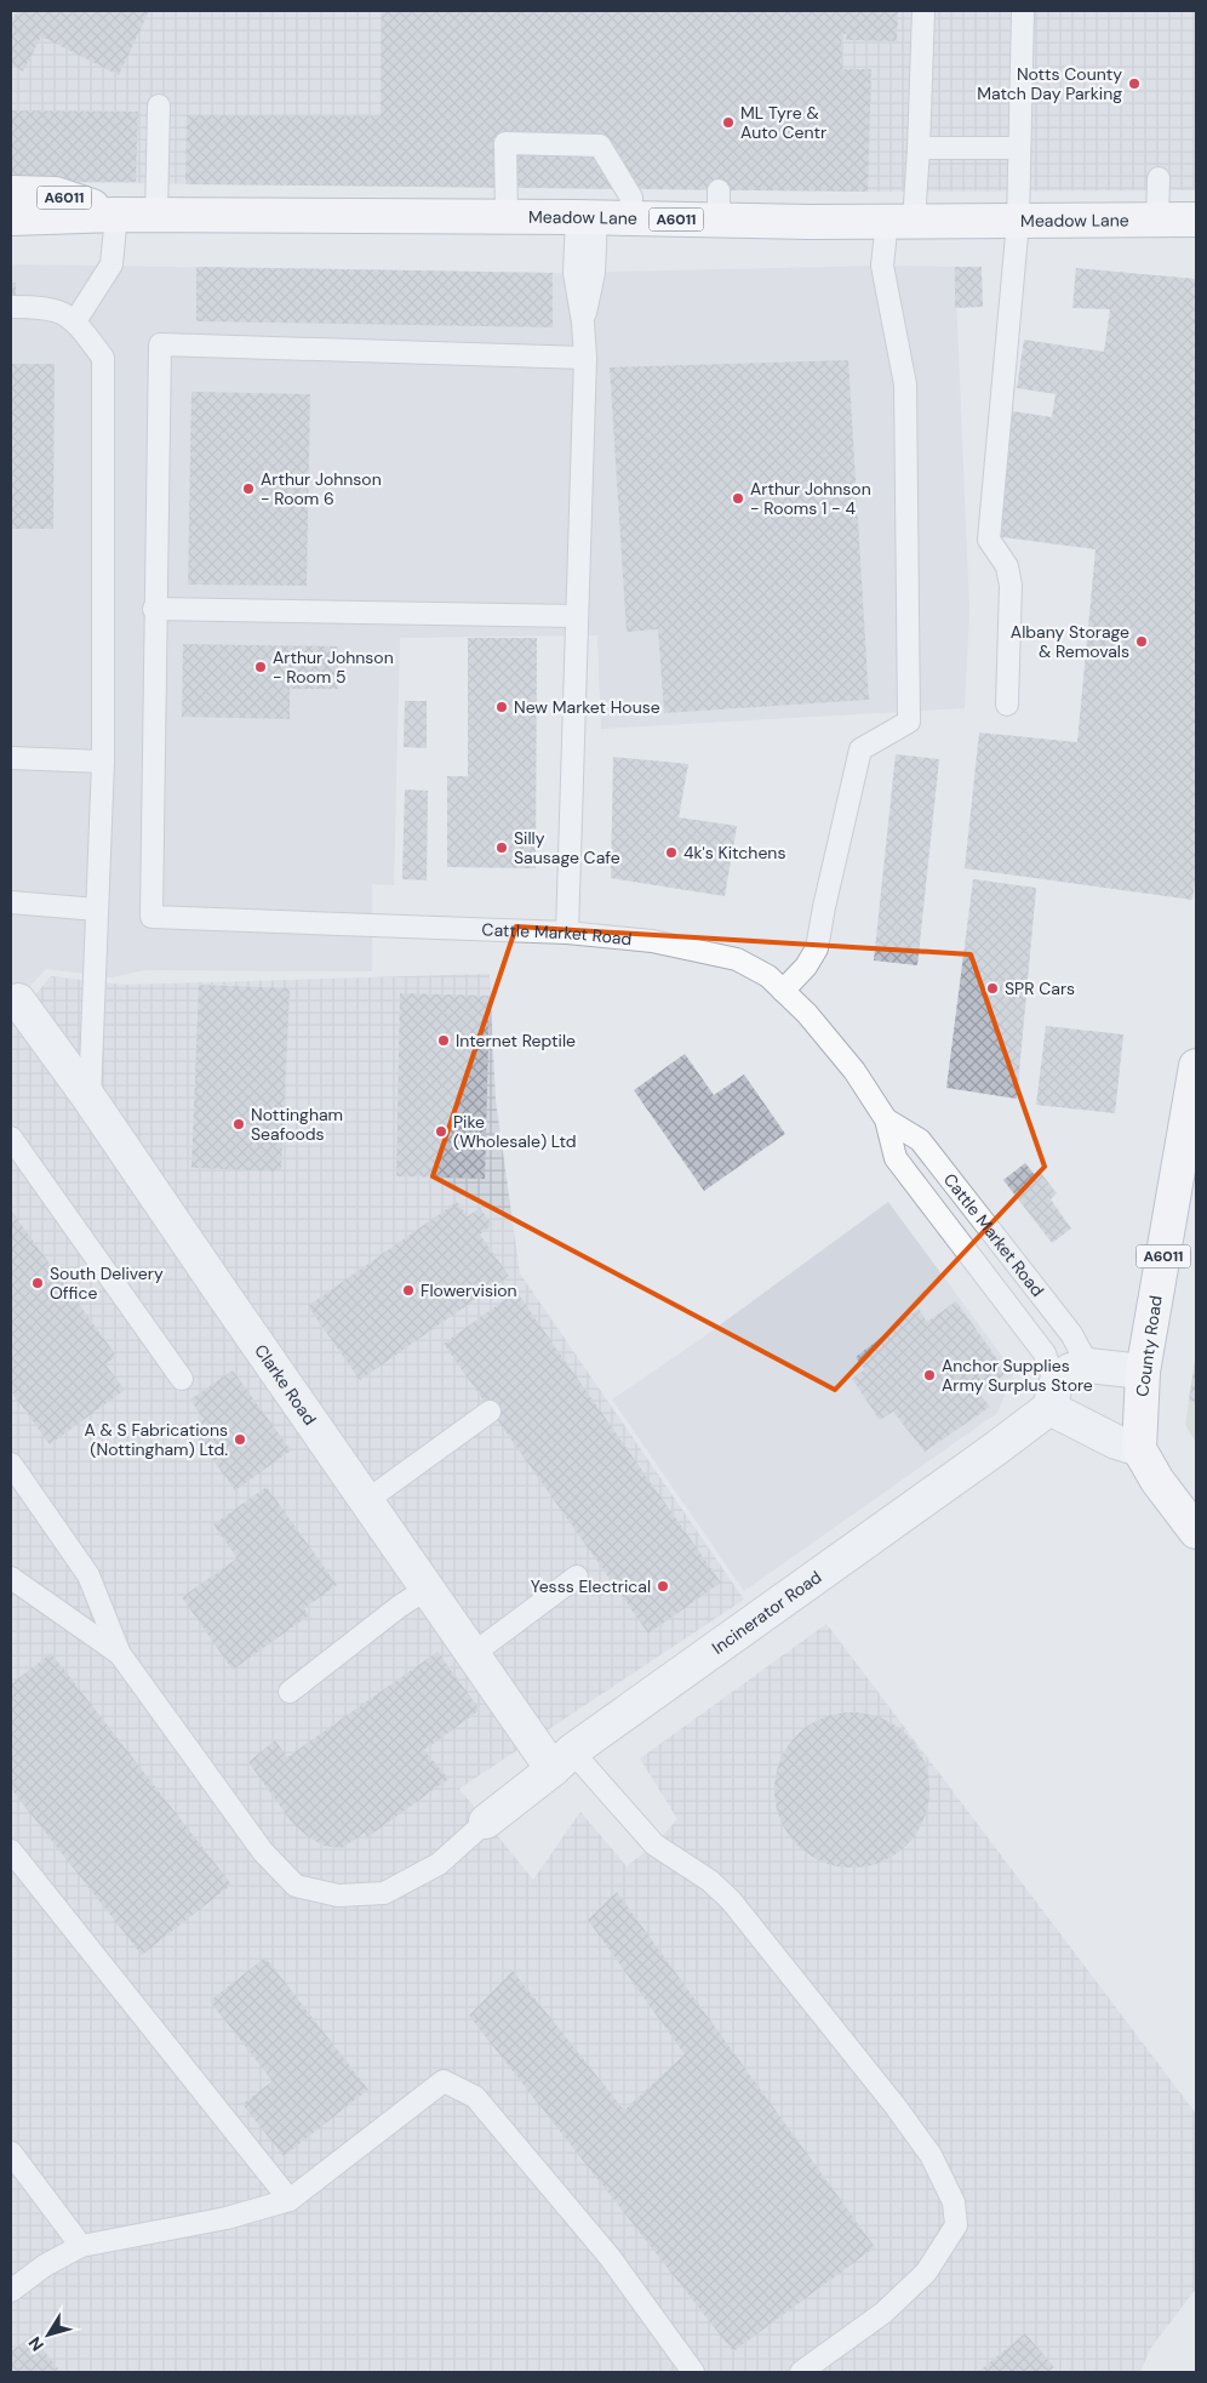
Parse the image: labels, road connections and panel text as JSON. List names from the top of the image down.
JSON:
{
  "streets": {
    "highway": ["A6011", "Meadow Lane", "County Road"],
    "street": ["Clarke Road", "Incinerator Road"],
    "lane": ["Cattle Market Road"]
  },
  "crossings": [
    ["Cattle Market Road", "Incinerator Road"],
    ["Clarke Road", "Incinerator Road"]
  ],
  "places": [
    "Notts County Match Day Parking",
    "ML Tyre & Auto Centr",
    "Arthur Johnson - Room 6",
    "Arthur Johnson - Rooms 1 - 4",
    "Albany Storage & Removals",
    "Arthur Johnson - Room 5",
    "New Market House",
    "Silly Sausage Cafe",
    "4k's Kitchens",
    "SPR Cars",
    "Internet Reptile",
    "Nottingham Seafoods",
    "Pike (Wholesale) Ltd",
    "South Delivery Office",
    "Flowervision",
    "Anchor Supplies Army Surplus Store",
    "A & S Fabrications (Nottingham) Ltd.",
    "Yesss Electrical"
  ],
  "north": "bottom left"
}
